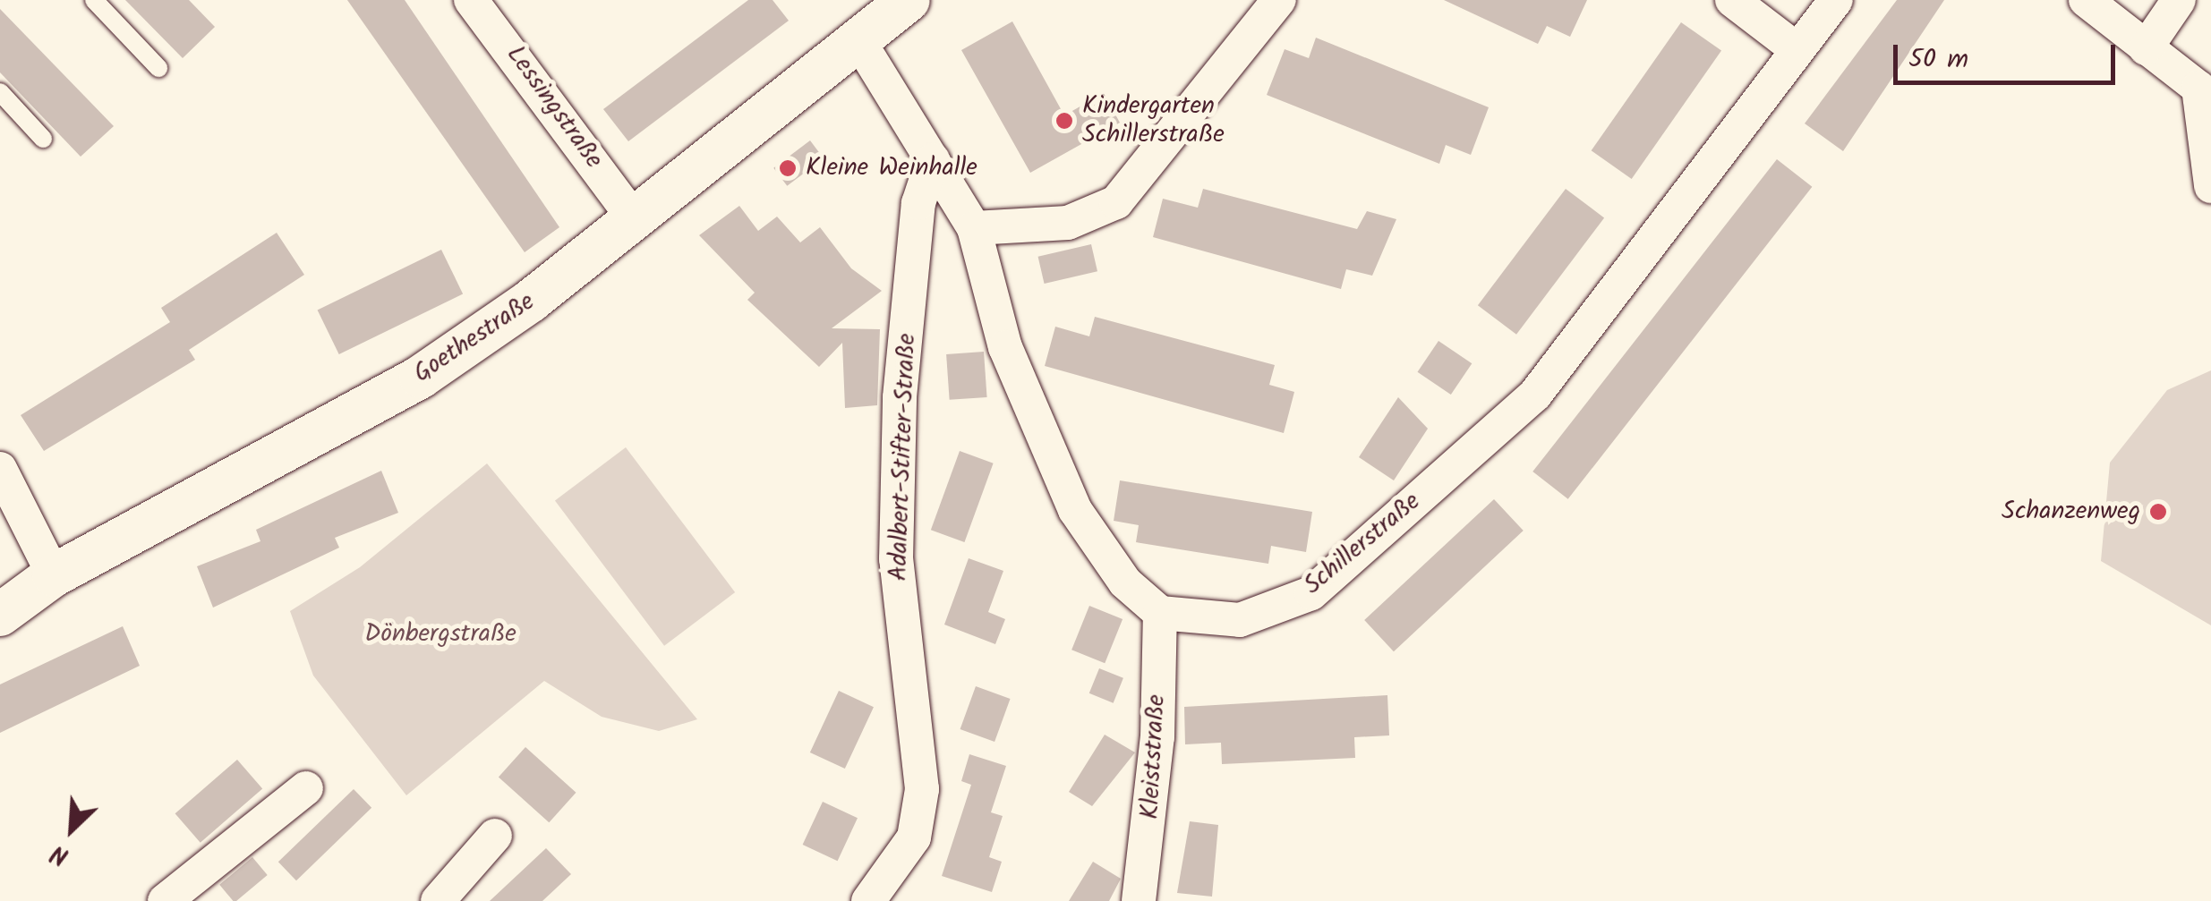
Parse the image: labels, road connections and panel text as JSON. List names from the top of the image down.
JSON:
{
  "streets": {
    "street": [
      "Lessingstraße",
      "Goethestraße",
      "Adalbert-Stifter-Straße",
      "Schillerstraße",
      "Kleiststraße"
    ]
  },
  "crossings": [
    ["Lessingstraße", "Goethestraße"],
    ["Schillerstraße", "Kleiststraße"]
  ],
  "parks": ["Dönbergstraße"],
  "places": ["Kindergarten Schillerstraße", "Kleine Weinhalle", "Schanzenweg"],
  "scale_bar": "50 m",
  "north": "bottom left"
}
